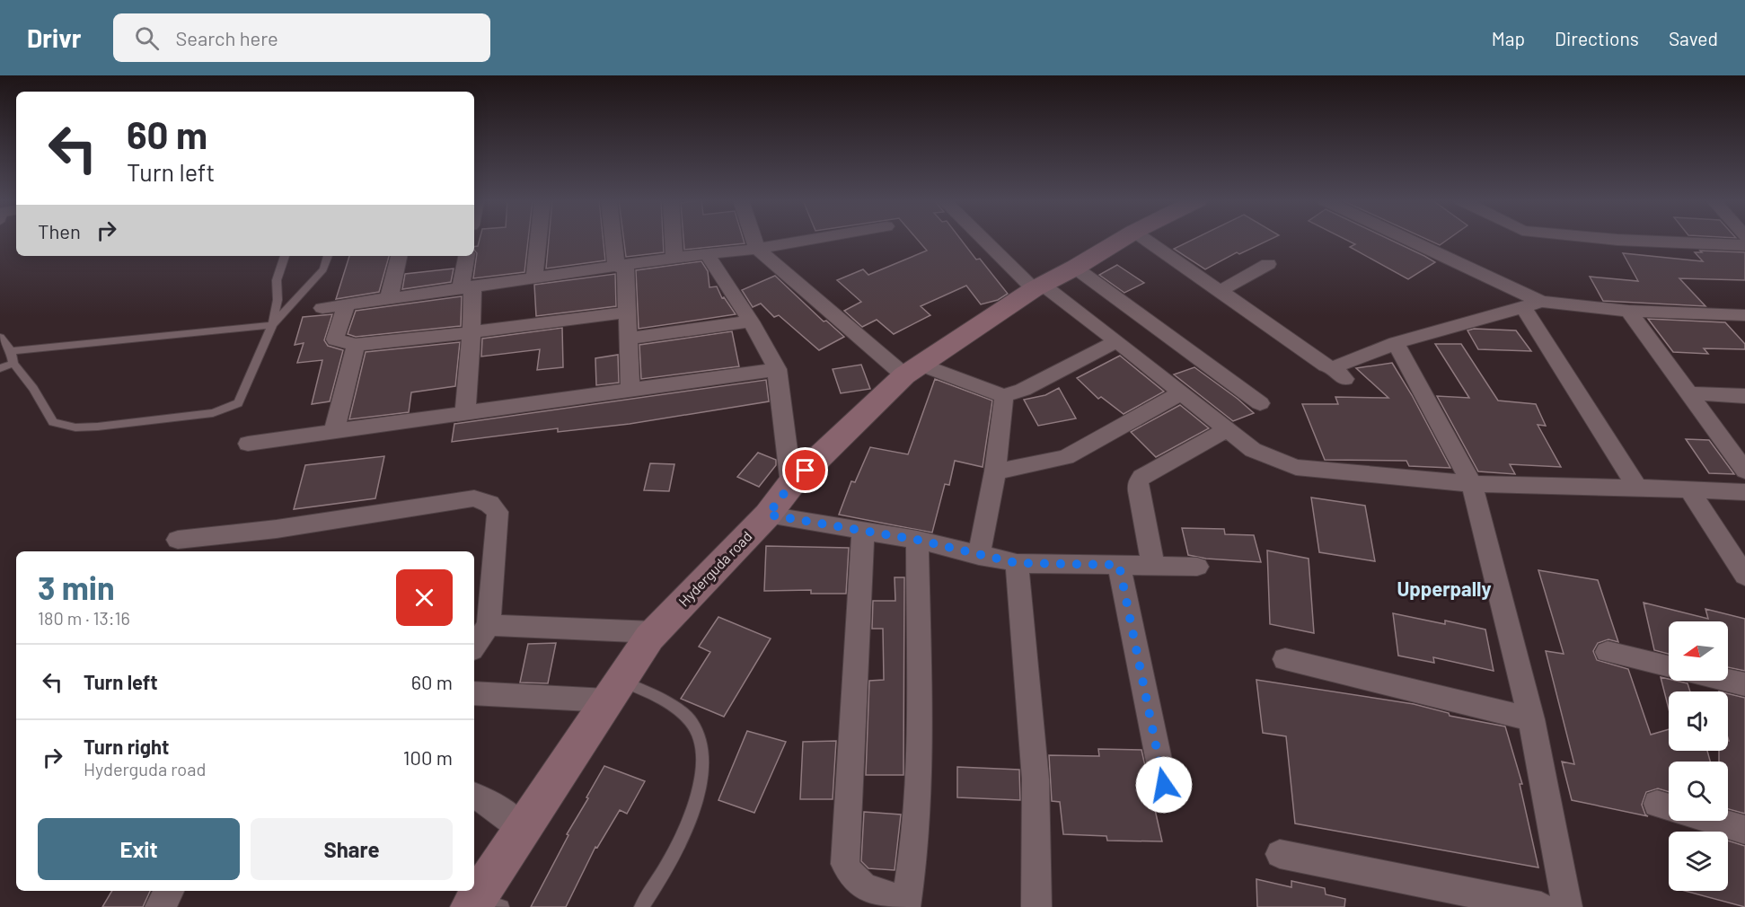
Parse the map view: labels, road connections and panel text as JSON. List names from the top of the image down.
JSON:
{
  "streets": {
    "street": ["Hyderguda road"]
  },
  "districts": ["Upperpally"],
  "north": "left",
  "page": {
    "header": "Drivr",
    "search": "Search here",
    "nav": ["Map", "Directions", "Saved"],
    "turn": ["60 m", "Turn left"],
    "then": "Then",
    "heading": ["3 min", "180 m · 13:16"],
    "list": [
      {
        "name": "Turn left",
        "value": "60 m"
      },
      {
        "name": "Turn right",
        "note": "Hyderguda road",
        "value": "100 m"
      }
    ],
    "buttons": ["Exit", "Share"]
  }
}
